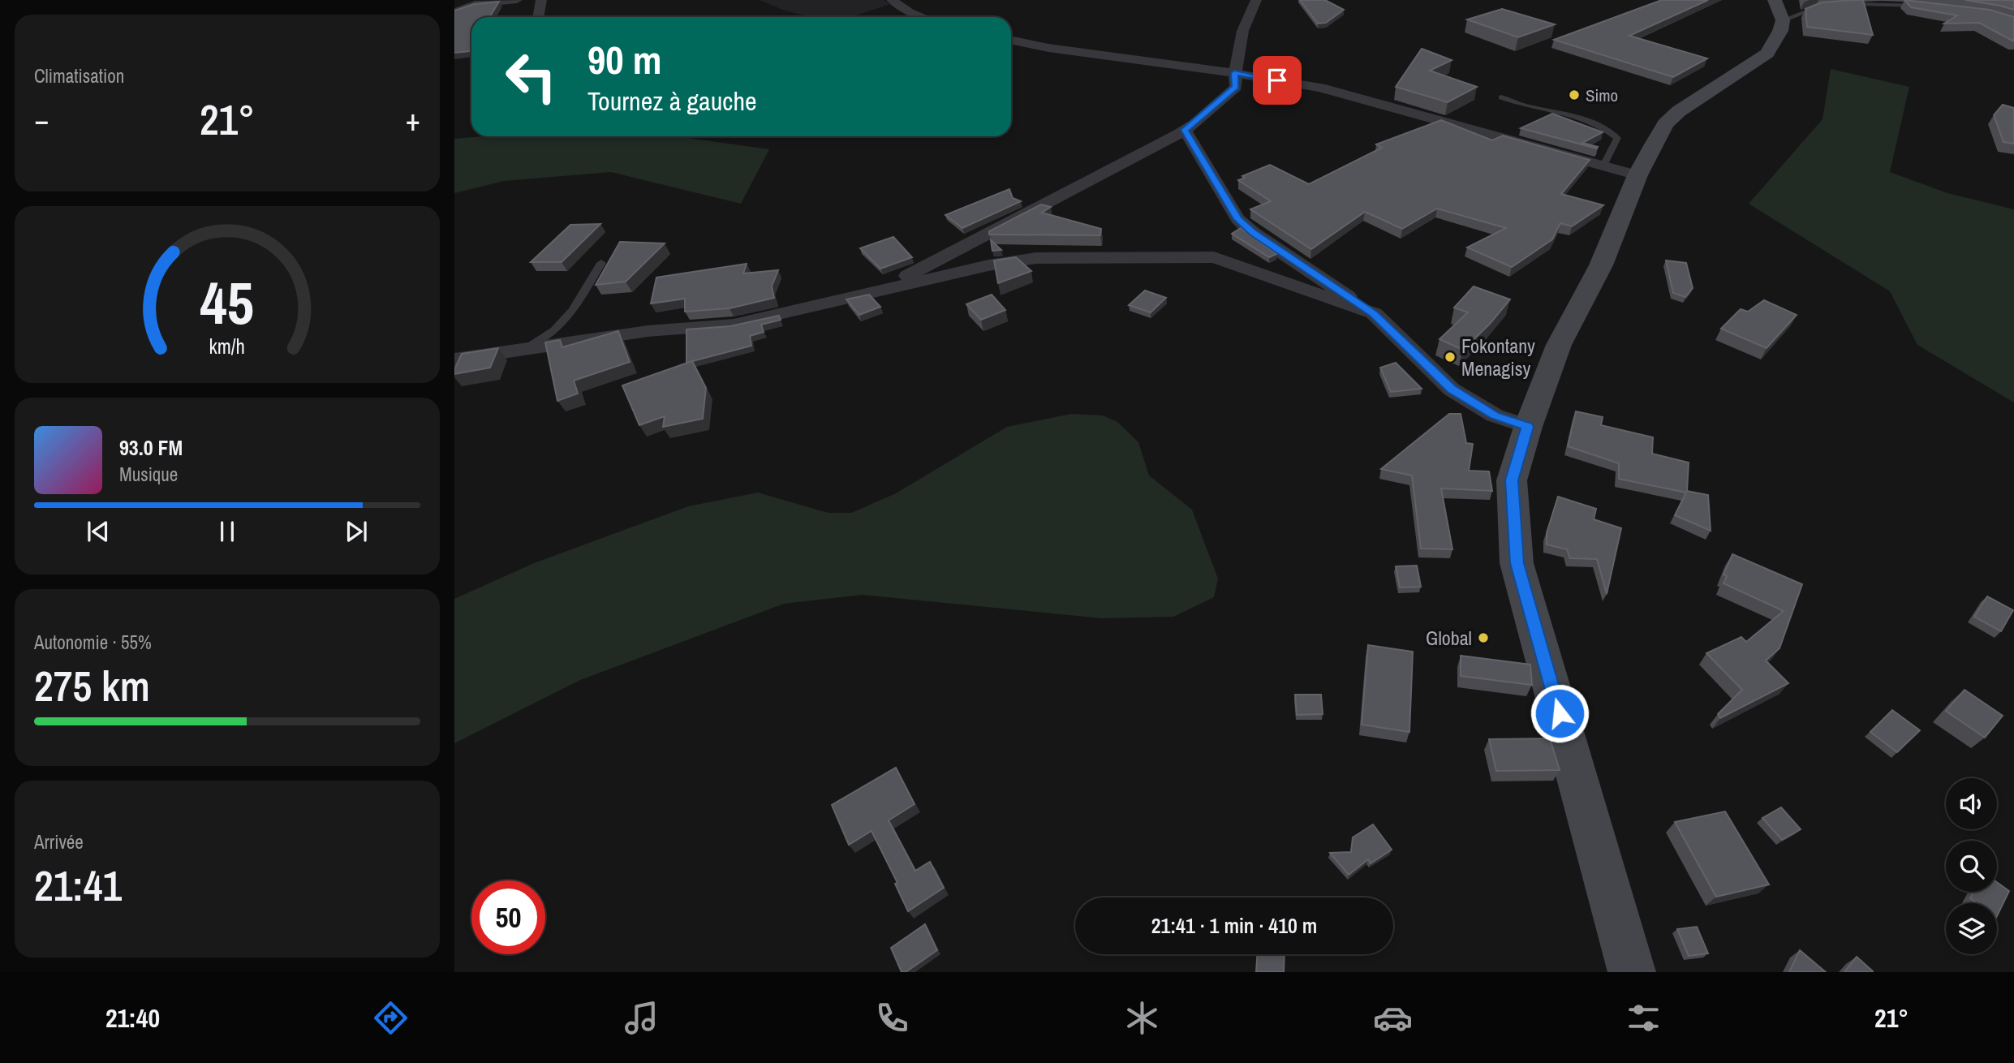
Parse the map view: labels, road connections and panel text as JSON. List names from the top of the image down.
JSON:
{
  "places": ["Simo", "Fokontany Menagisy", "Global"],
  "page": {
    "tile": [
      "Climatisation",
      ["Autonomie · 55%", "275 km"],
      ["Arrivée", "21:41"]
    ],
    "turn": ["90 m", "Tournez à gauche"],
    "heat": ["−", "21°", "+"],
    "song": ["93.0 FM", "Musique"],
    "limit": "50",
    "trip": "21:41 · 1 min · 410 m",
    "tabs": ["21:40", "21°"],
    "gauge": ["45", "km/h"]
  }
}
